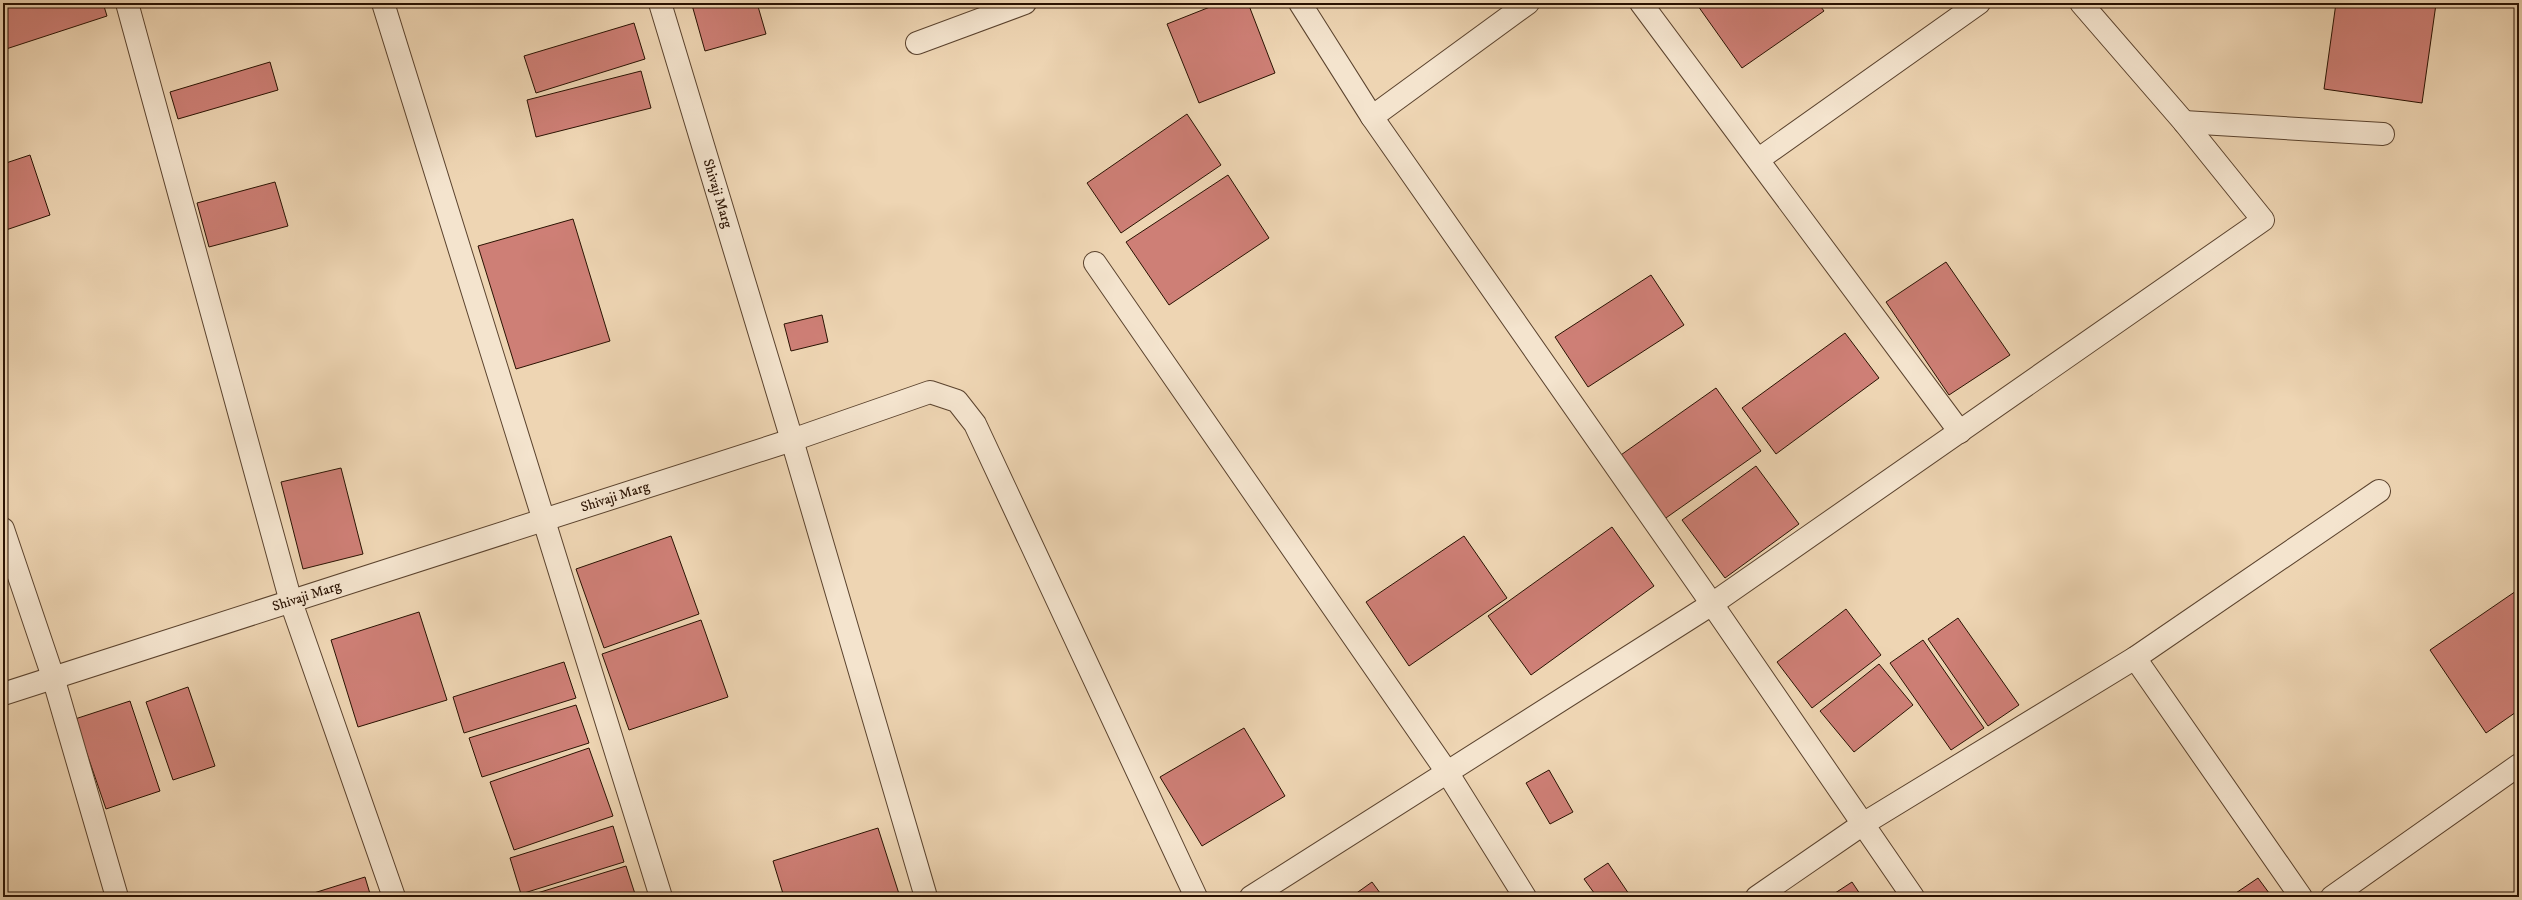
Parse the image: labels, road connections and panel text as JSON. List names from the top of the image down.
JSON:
{
  "streets": {
    "street": ["Shivaji Marg"]
  }
}
